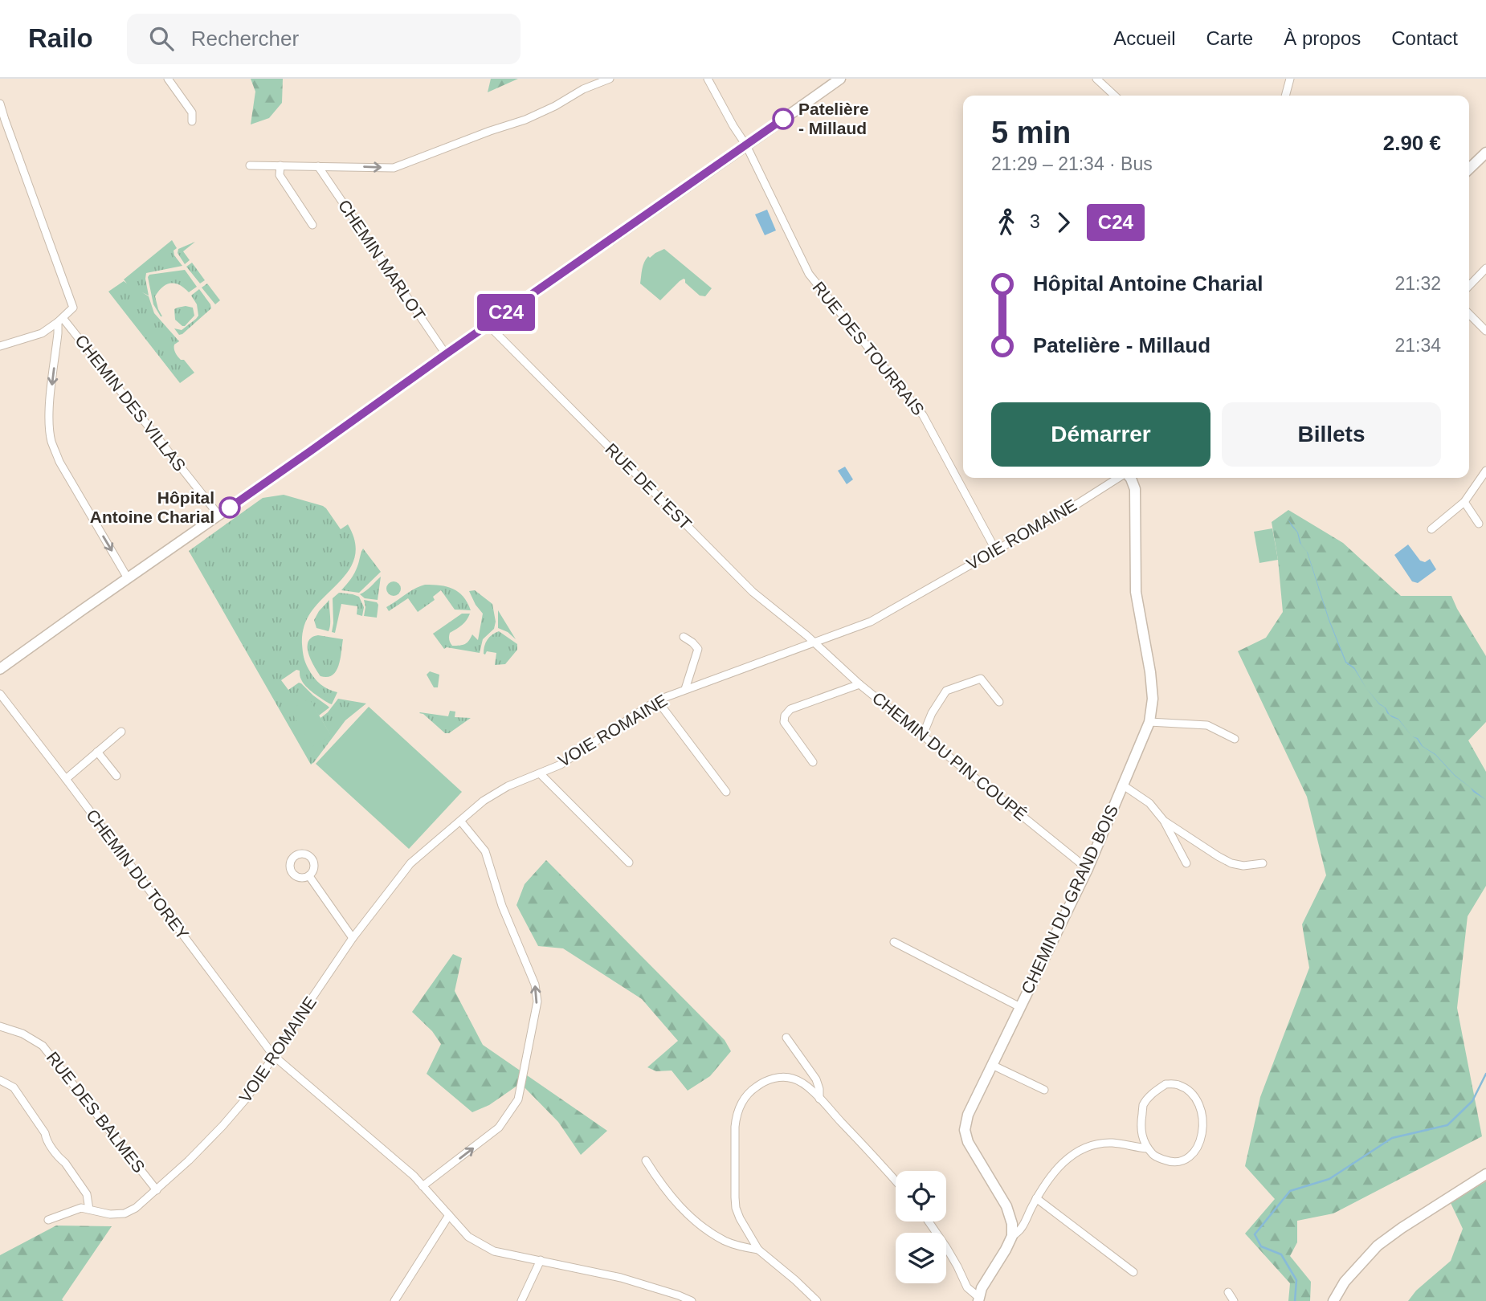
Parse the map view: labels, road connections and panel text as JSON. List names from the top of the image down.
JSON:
{
  "streets": {
    "main road": ["CHEMIN DU GRAND BOIS"],
    "street": [
      "CHEMIN MARLOT",
      "RUE DES TOURRAIS",
      "CHEMIN DES VILLAS",
      "RUE DE L'EST",
      "VOIE ROMAINE",
      "CHEMIN DU PIN COUPÉ",
      "CHEMIN DU TOREY",
      "RUE DES BALMES"
    ]
  },
  "crossings": [
    ["RUE DES TOURRAIS", "VOIE ROMAINE"],
    ["RUE DE L'EST", "VOIE ROMAINE"],
    ["RUE DE L'EST", "CHEMIN DU PIN COUPÉ"],
    ["VOIE ROMAINE", "CHEMIN DU PIN COUPÉ"],
    ["VOIE ROMAINE", "CHEMIN DU TOREY"],
    ["VOIE ROMAINE", "RUE DES BALMES"],
    ["CHEMIN DU PIN COUPÉ", "CHEMIN DU GRAND BOIS"]
  ],
  "places": ["Patelière - Millaud", "Hôpital Antoine Charial"],
  "lines": ["bus line C24"],
  "page": {
    "header": "Railo",
    "search": "Rechercher",
    "nav": [
      "Accueil",
      "Carte",
      "À propos",
      "Contact"
    ],
    "on_map": "C24",
    "heading": ["5 min", "21:29 – 21:34 · Bus", "2.90 €"],
    "legs": ["3", "C24"],
    "list": [
      {
        "name": "Hôpital Antoine Charial",
        "value": "21:32"
      },
      {
        "name": "Patelière - Millaud",
        "value": "21:34"
      }
    ],
    "buttons": ["Démarrer", "Billets"]
  }
}
